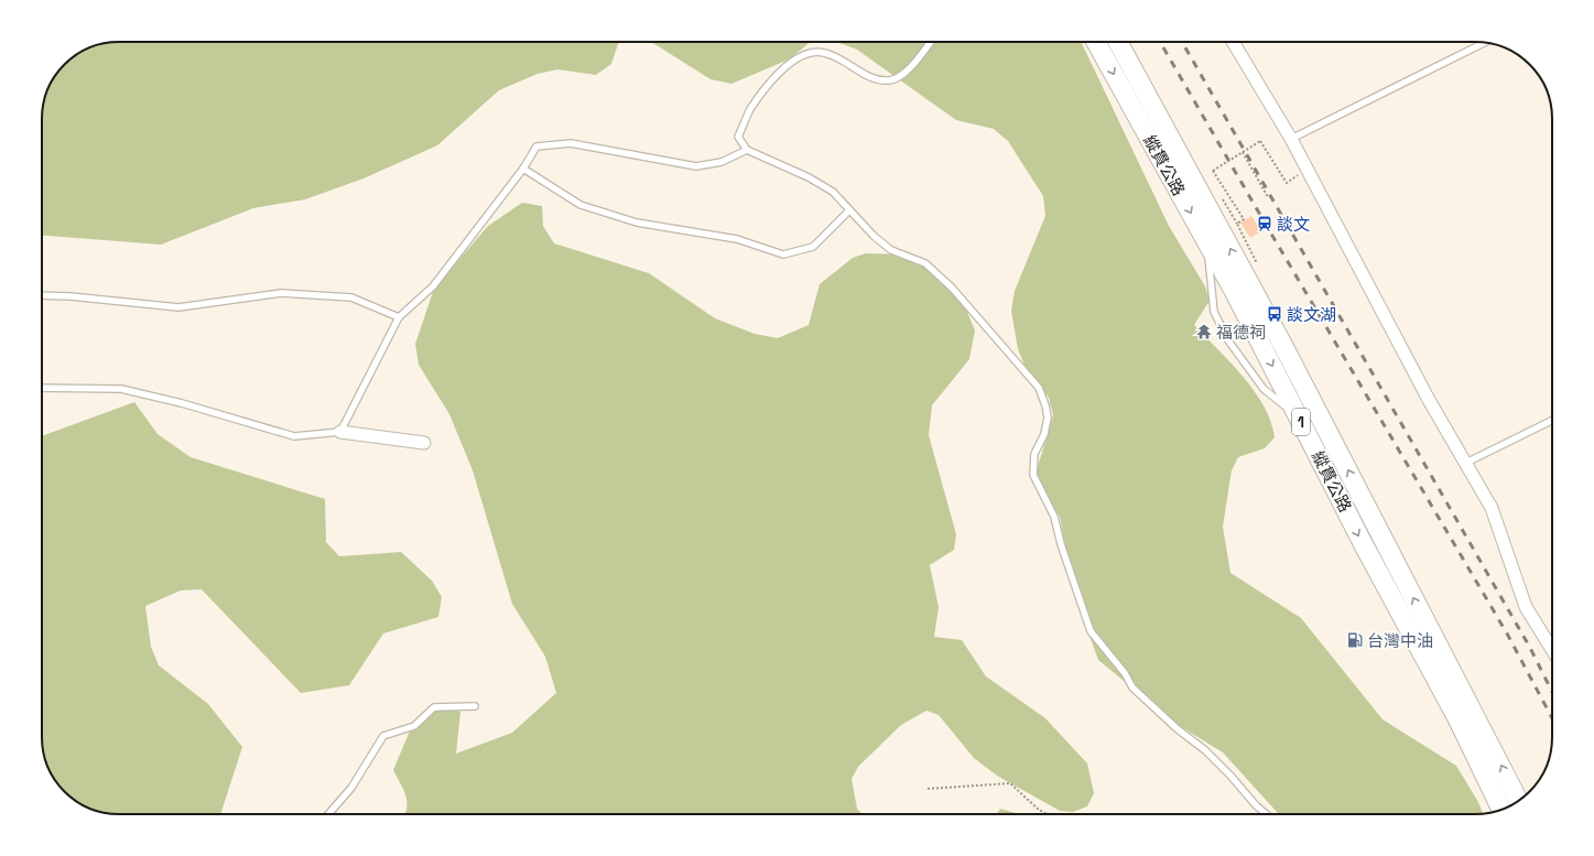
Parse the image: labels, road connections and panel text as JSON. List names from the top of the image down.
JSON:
{
  "streets": {
    "main road": ["縱貫公路", "1"]
  },
  "places": {
    "station": ["談文"],
    "bus stop": ["談文湖"],
    "temple": ["福德祠"],
    "fuel station": ["台灣中油"]
  }
}
